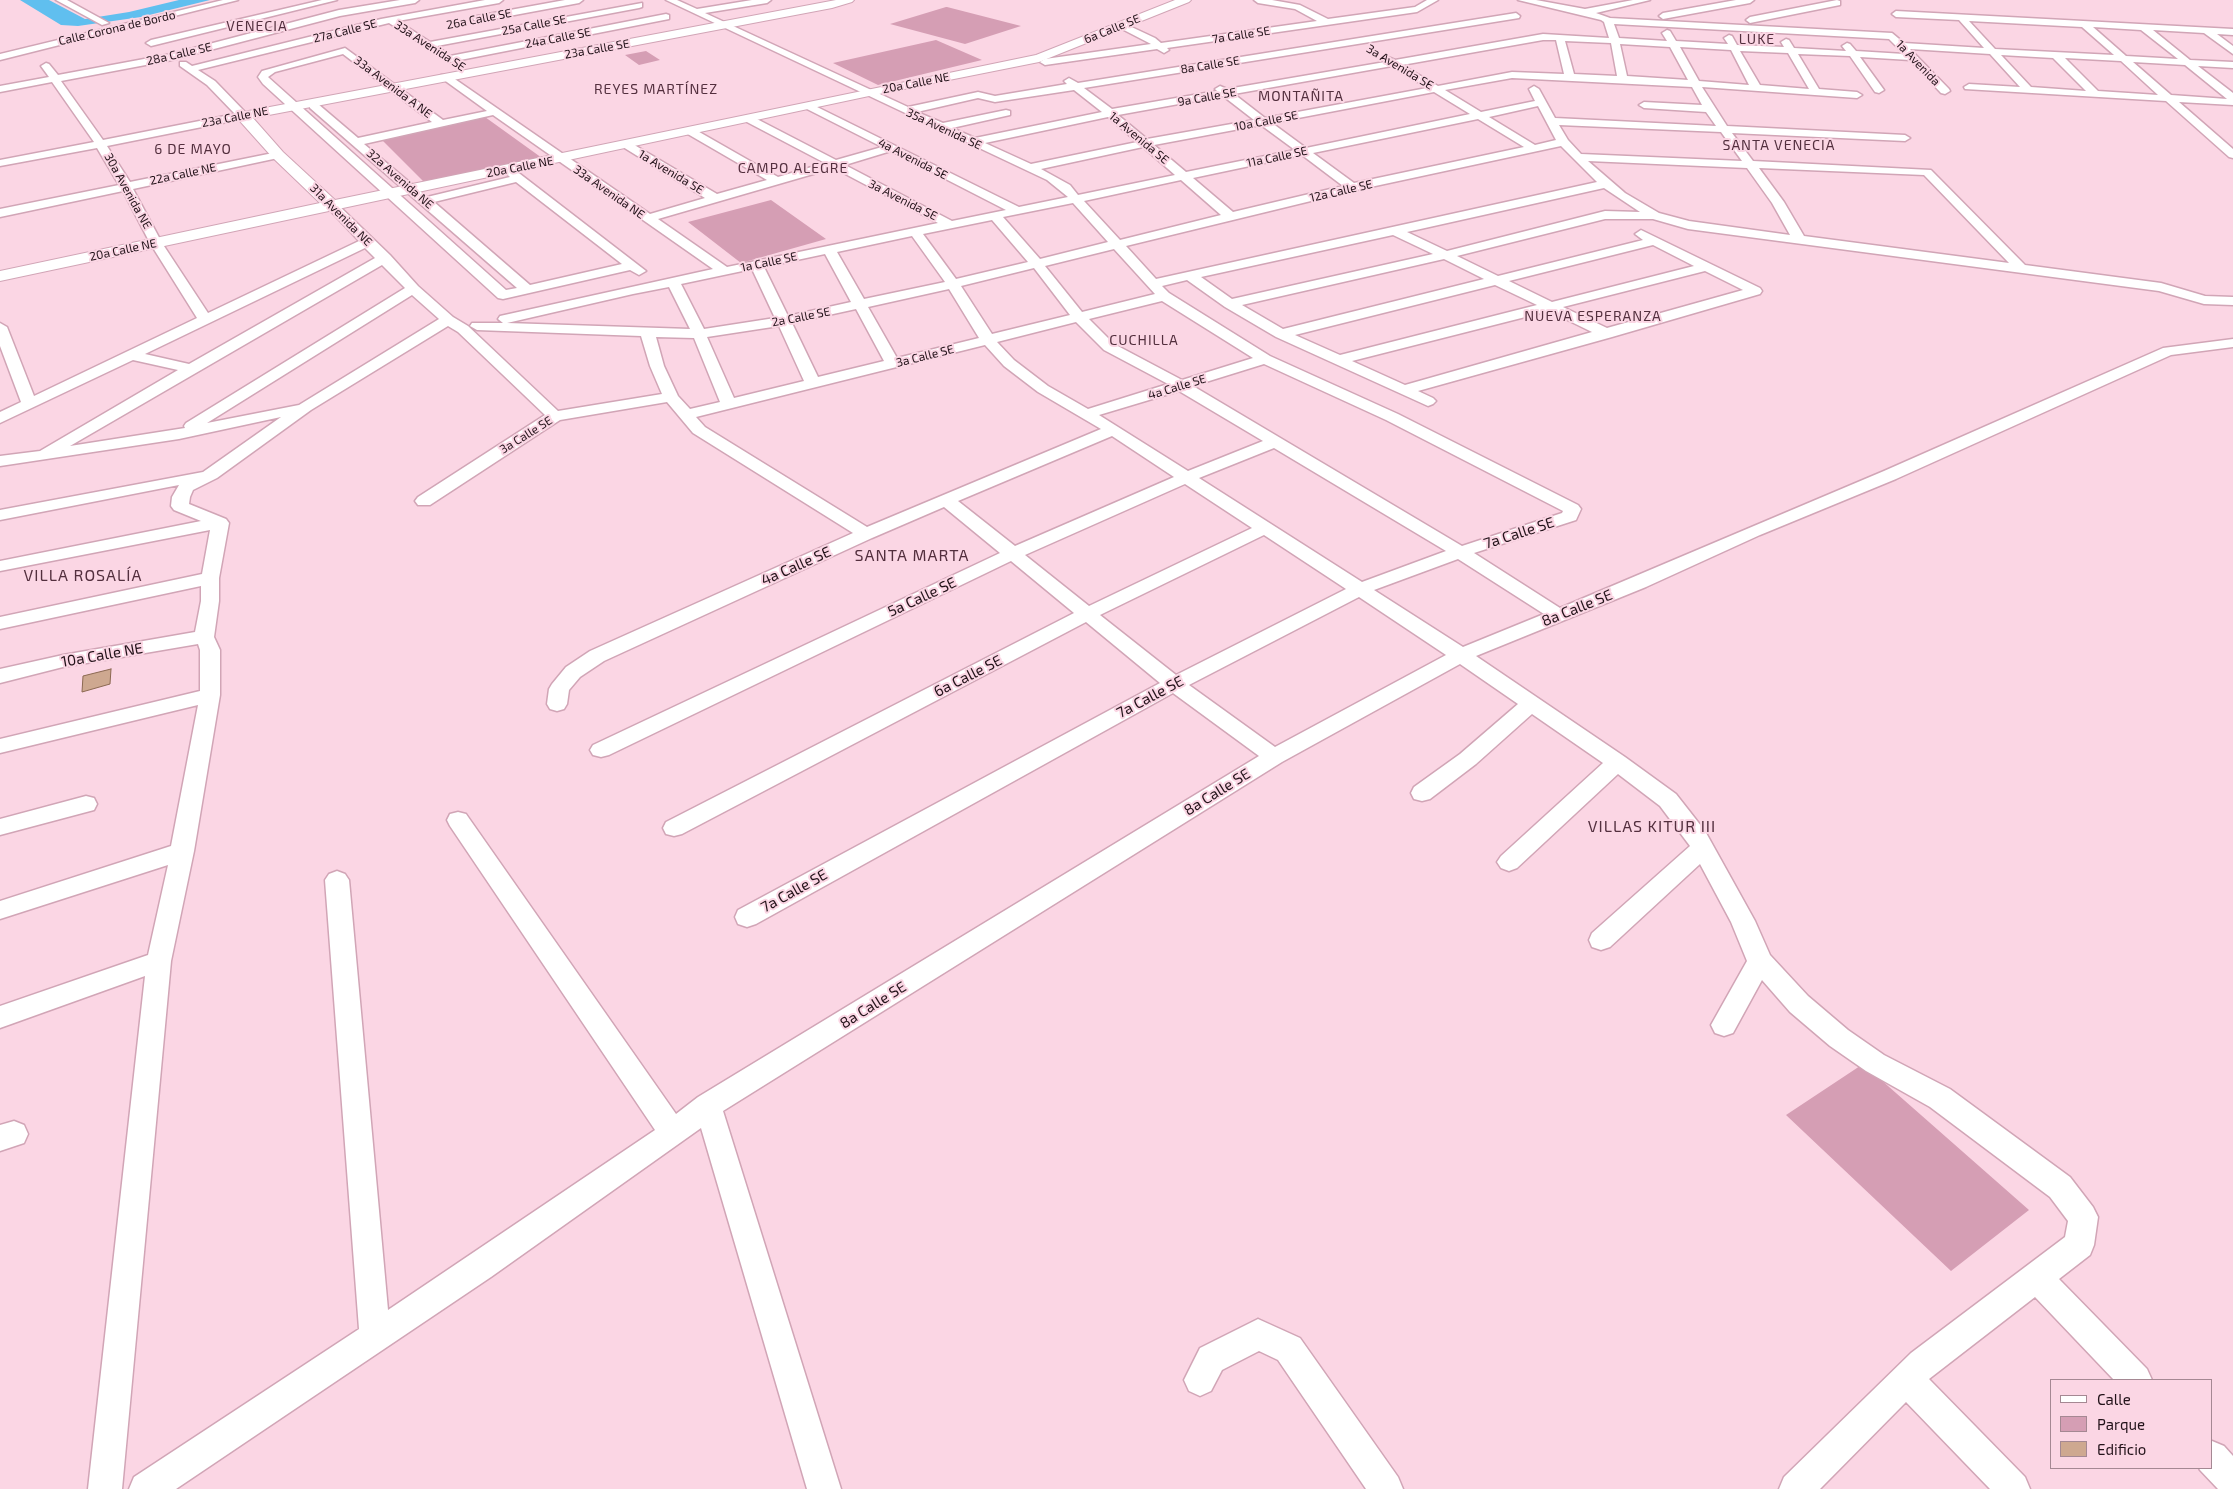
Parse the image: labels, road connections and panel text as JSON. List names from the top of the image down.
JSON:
{
  "streets": {
    "street": [
      "26a Calle SE",
      "25a Calle SE",
      "Calle Corona de Bordo",
      "6a Calle SE",
      "27a Calle SE",
      "7a Calle SE",
      "24a Calle SE",
      "33a Avenida SE",
      "23a Calle SE",
      "28a Calle SE",
      "1a Avenida",
      "8a Calle SE",
      "3a Avenida SE",
      "20a Calle NE",
      "33a Avenida A NE",
      "9a Calle SE",
      "23a Calle NE",
      "10a Calle SE",
      "35a Avenida SE",
      "1a Avenida SE",
      "11a Calle SE",
      "4a Avenida SE",
      "22a Calle NE",
      "32a Avenida NE",
      "30a Avenida NE",
      "12a Calle SE",
      "33a Avenida NE",
      "31a Avenida NE",
      "1a Calle SE",
      "2a Calle SE",
      "3a Calle SE",
      "4a Calle SE",
      "5a Calle SE",
      "10a Calle NE"
    ]
  },
  "crossings": [
    ["26a Calle SE", "33a Avenida SE"],
    ["25a Calle SE", "33a Avenida SE"],
    ["Calle Corona de Bordo", "31a Avenida NE"],
    ["6a Calle SE", "7a Calle SE"],
    ["6a Calle SE", "20a Calle NE"],
    ["6a Calle SE", "1a Avenida SE"],
    ["27a Calle SE", "33a Avenida SE"],
    ["27a Calle SE", "31a Avenida NE"],
    ["7a Calle SE", "3a Avenida SE"],
    ["7a Calle SE", "20a Calle NE"],
    ["7a Calle SE", "35a Avenida SE"],
    ["7a Calle SE", "1a Avenida SE"],
    ["24a Calle SE", "33a Avenida SE"],
    ["33a Avenida SE", "23a Calle SE"],
    ["33a Avenida SE", "23a Calle NE"],
    ["23a Calle SE", "23a Calle NE"],
    ["23a Calle SE", "35a Avenida SE"],
    ["28a Calle SE", "30a Avenida NE"],
    ["28a Calle SE", "31a Avenida NE"],
    ["1a Avenida", "9a Calle SE"],
    ["8a Calle SE", "3a Avenida SE"],
    ["8a Calle SE", "35a Avenida SE"],
    ["8a Calle SE", "1a Avenida SE"],
    ["3a Avenida SE", "20a Calle NE"],
    ["3a Avenida SE", "9a Calle SE"],
    ["3a Avenida SE", "10a Calle SE"],
    ["3a Avenida SE", "11a Calle SE"],
    ["3a Avenida SE", "12a Calle SE"],
    ["3a Avenida SE", "1a Calle SE"],
    ["20a Calle NE", "35a Avenida SE"],
    ["20a Calle NE", "1a Avenida SE"],
    ["20a Calle NE", "4a Avenida SE"],
    ["20a Calle NE", "32a Avenida NE"],
    ["20a Calle NE", "30a Avenida NE"],
    ["20a Calle NE", "33a Avenida NE"],
    ["20a Calle NE", "31a Avenida NE"],
    ["33a Avenida A NE", "23a Calle NE"],
    ["9a Calle SE", "35a Avenida SE"],
    ["9a Calle SE", "1a Avenida SE"],
    ["23a Calle NE", "32a Avenida NE"],
    ["23a Calle NE", "30a Avenida NE"],
    ["23a Calle NE", "33a Avenida NE"],
    ["23a Calle NE", "31a Avenida NE"],
    ["10a Calle SE", "35a Avenida SE"],
    ["10a Calle SE", "1a Avenida SE"],
    ["35a Avenida SE", "11a Calle SE"],
    ["35a Avenida SE", "12a Calle SE"],
    ["35a Avenida SE", "1a Calle SE"],
    ["35a Avenida SE", "2a Calle SE"],
    ["35a Avenida SE", "3a Calle SE"],
    ["35a Avenida SE", "4a Calle SE"],
    ["1a Avenida SE", "11a Calle SE"],
    ["1a Avenida SE", "12a Calle SE"],
    ["11a Calle SE", "1a Calle SE"],
    ["4a Avenida SE", "1a Calle SE"],
    ["22a Calle NE", "30a Avenida NE"],
    ["22a Calle NE", "31a Avenida NE"],
    ["12a Calle SE", "2a Calle SE"],
    ["33a Avenida NE", "1a Calle SE"],
    ["31a Avenida NE", "1a Calle SE"],
    ["31a Avenida NE", "3a Calle SE"],
    ["1a Calle SE", "2a Calle SE"]
  ],
  "districts": [
    "VENECIA",
    "LUKE",
    "REYES MARTÍNEZ",
    "MONTAÑITA",
    "SANTA VENECIA",
    "6 DE MAYO",
    "CAMPO ALEGRE",
    "NUEVA ESPERANZA",
    "CUCHILLA",
    "SANTA MARTA",
    "VILLA ROSALÍA",
    "VILLAS KITUR III"
  ],
  "legend": ["Calle", "Parque", "Edificio"]
}
